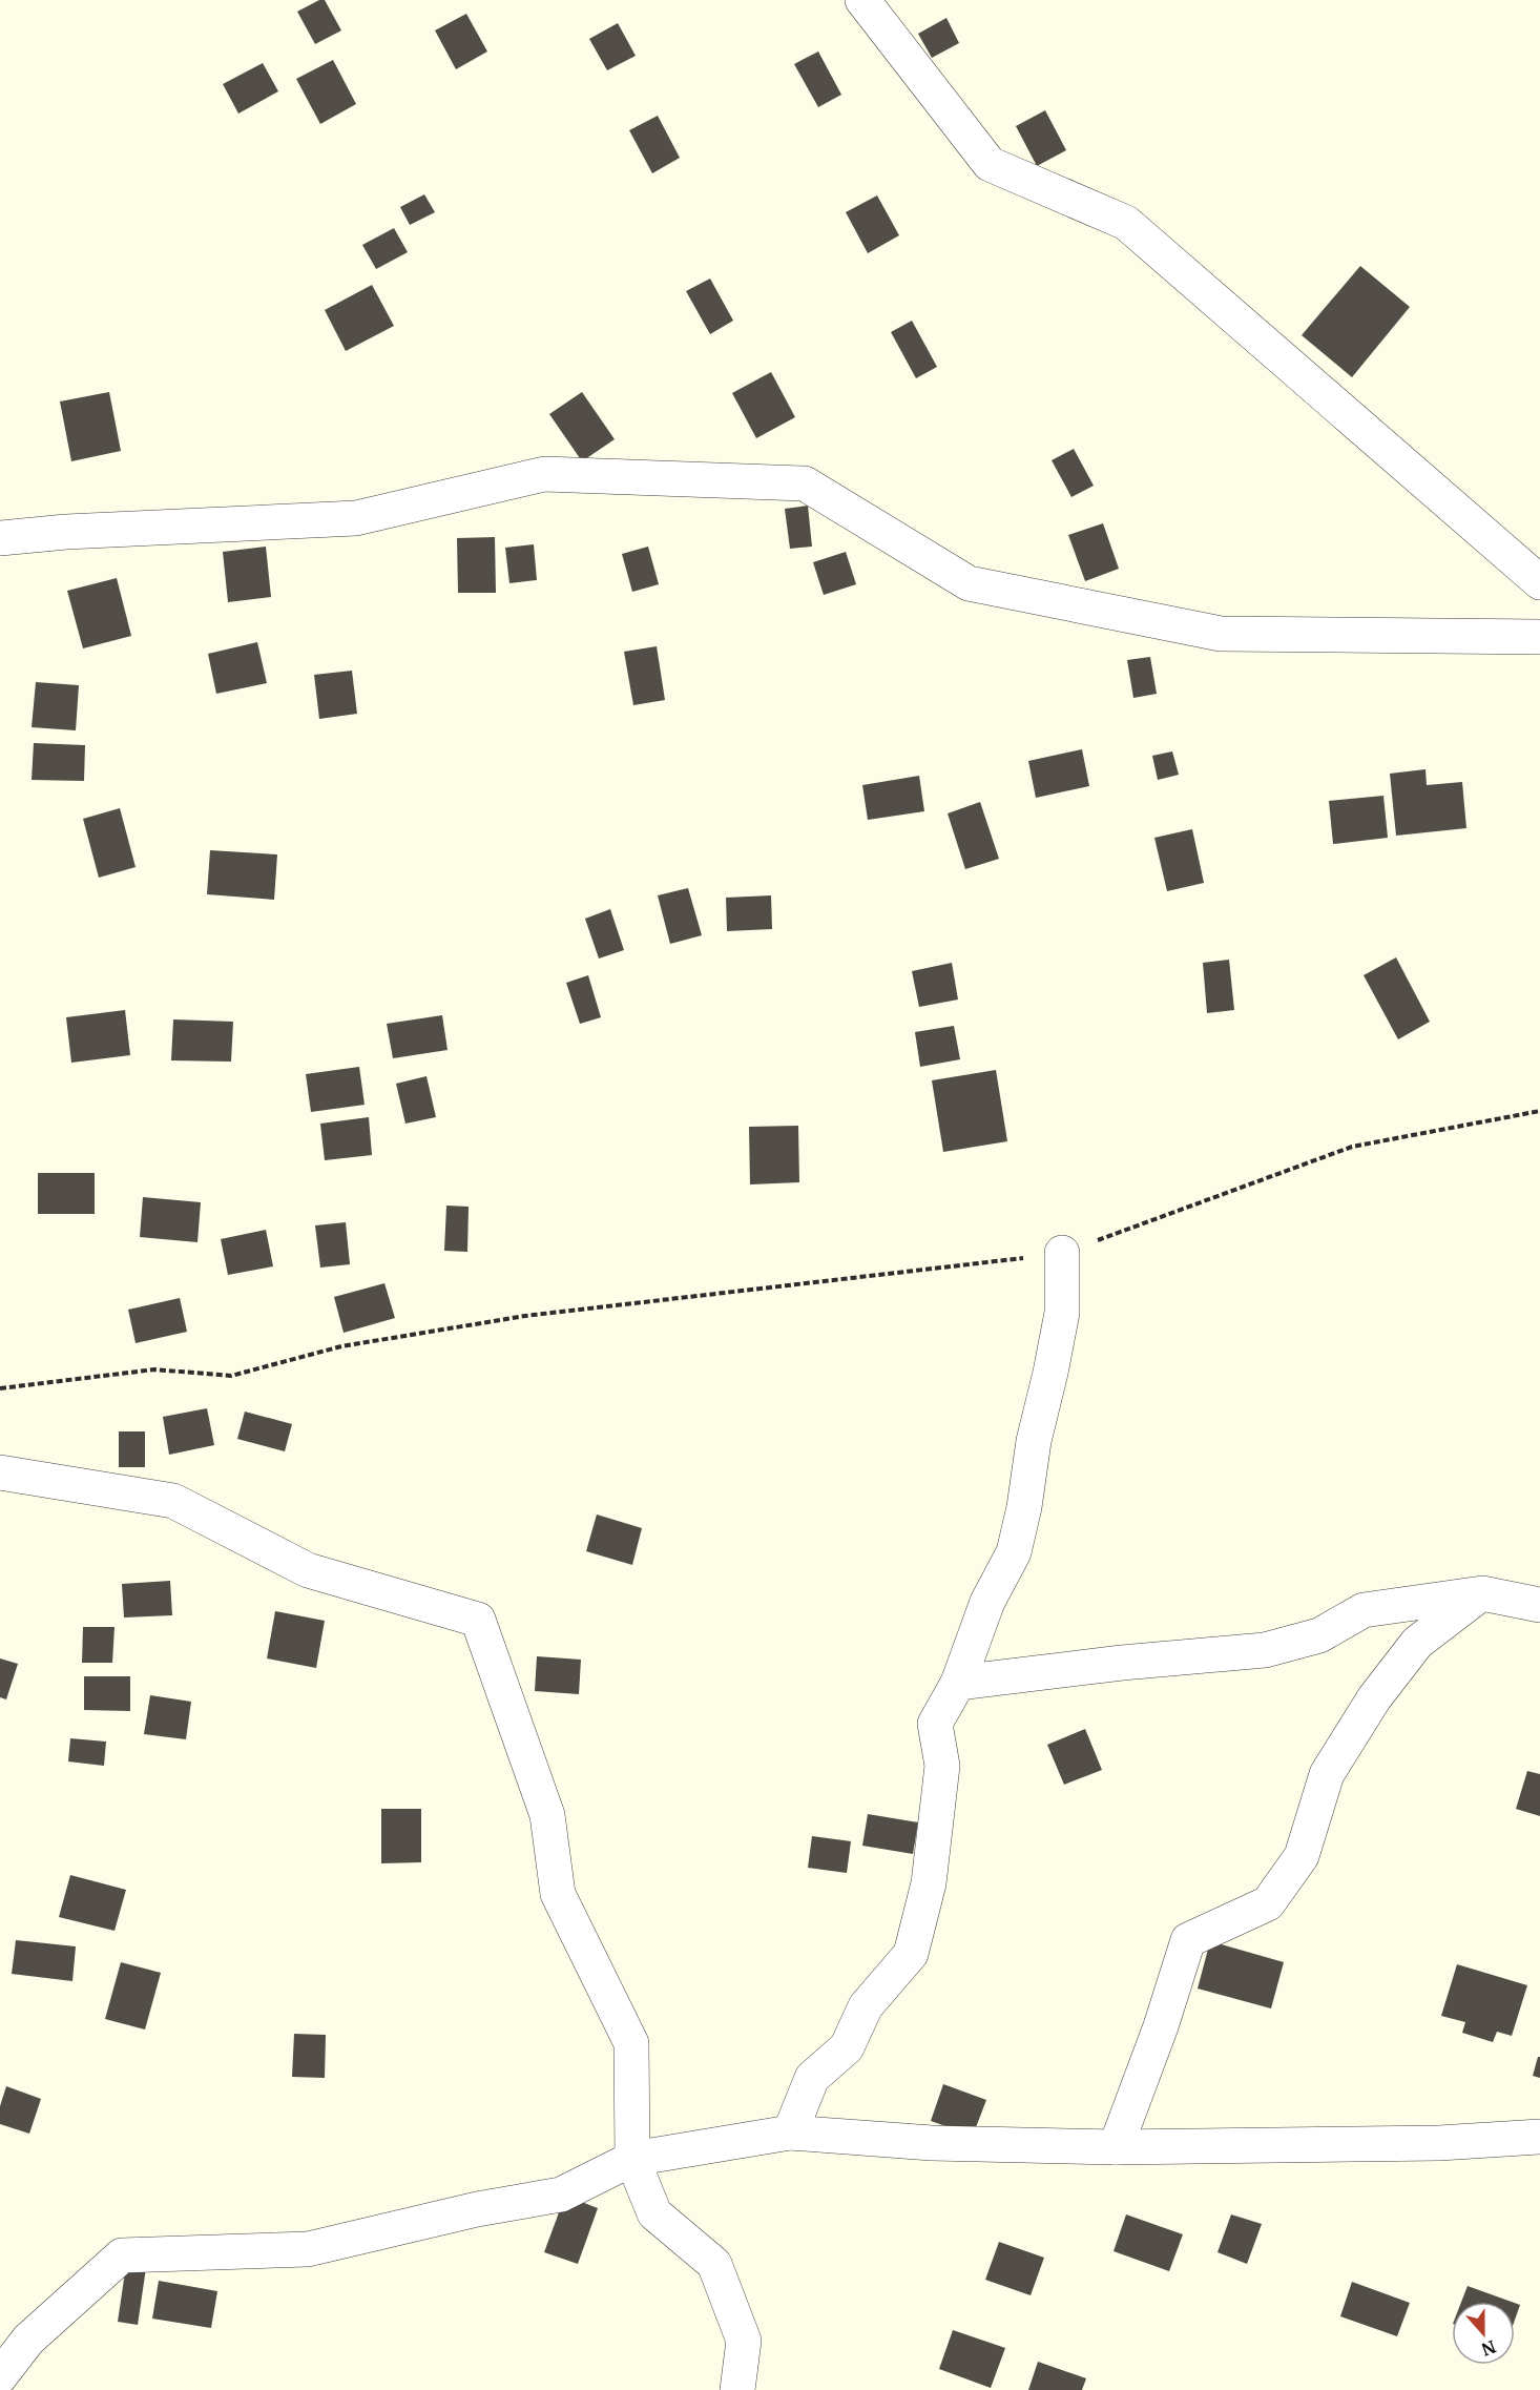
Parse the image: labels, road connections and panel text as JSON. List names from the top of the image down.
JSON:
{
  "north": "bottom"
}
